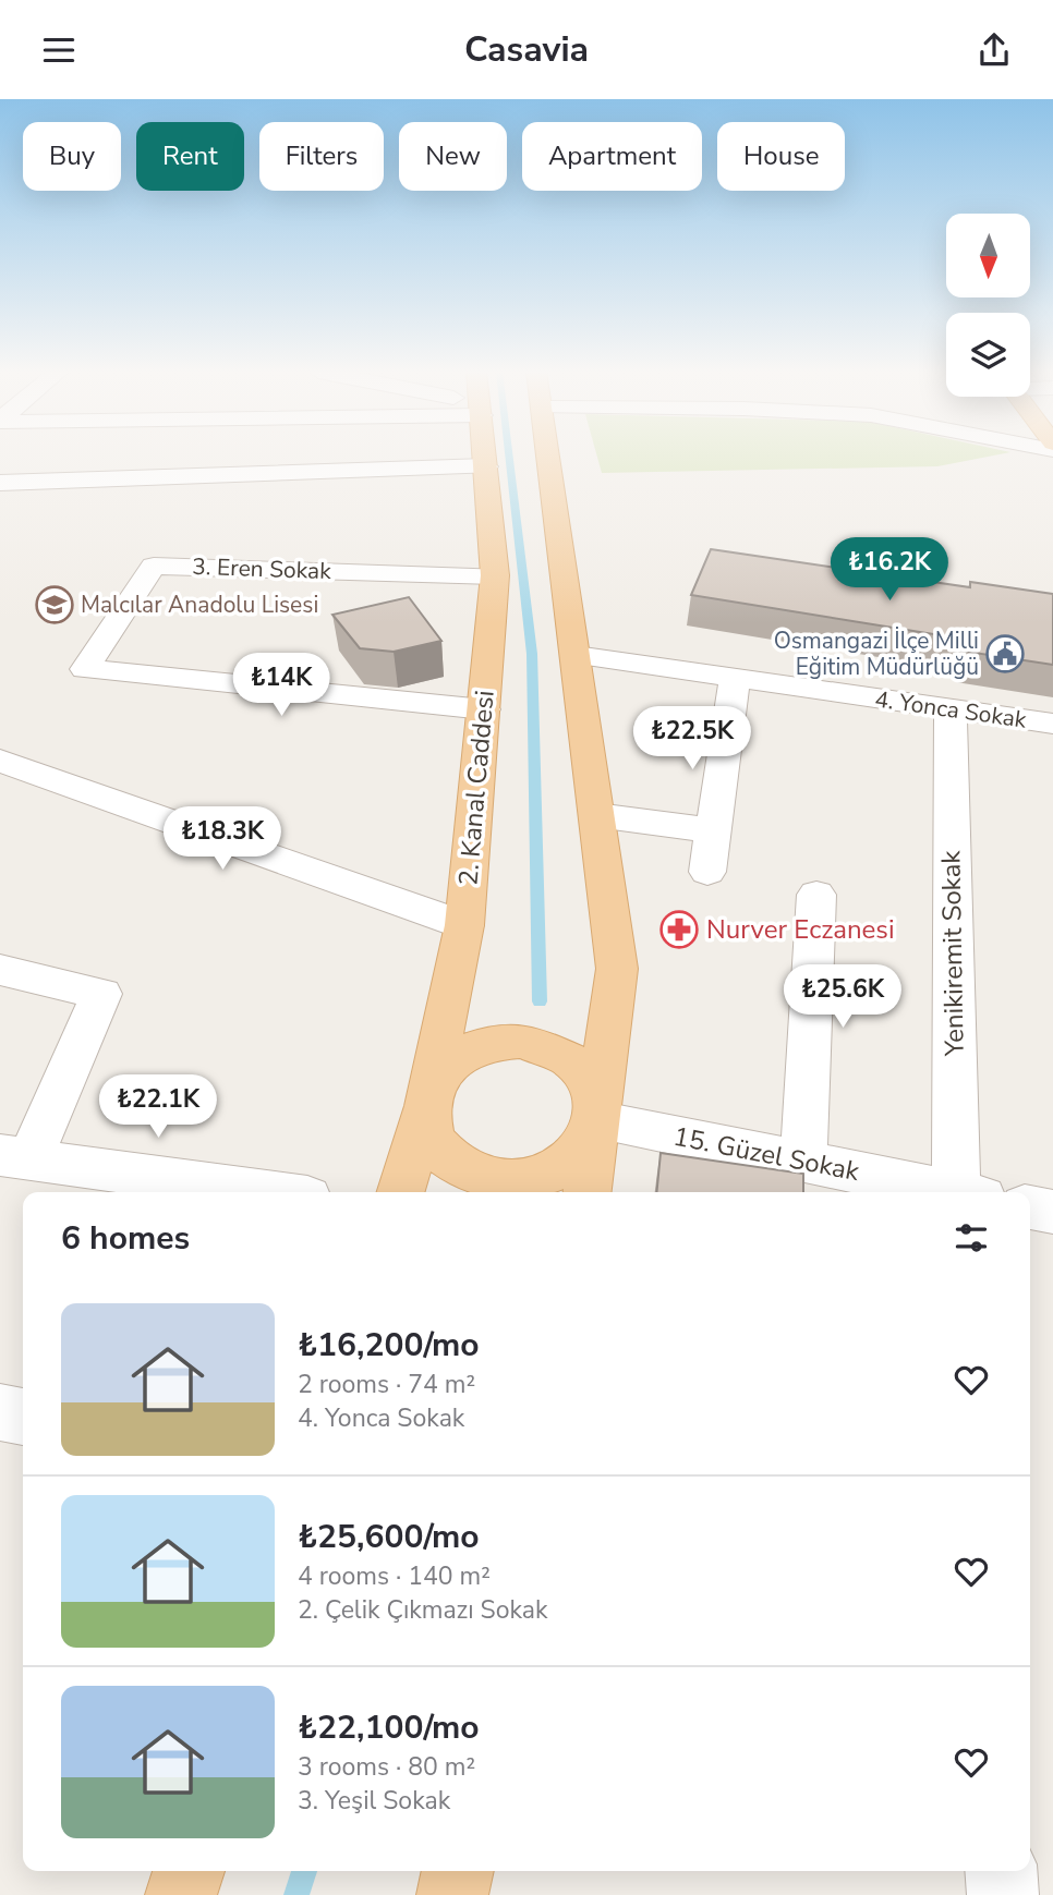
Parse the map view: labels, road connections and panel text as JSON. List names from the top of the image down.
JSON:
{
  "streets": {
    "main road": ["2. Kanal Caddesi"],
    "street": [
      "3. Eren Sokak",
      "4. Yonca Sokak",
      "Yenikiremit Sokak",
      "15. Güzel Sokak"
    ]
  },
  "crossings": [
    ["3. Eren Sokak", "2. Kanal Caddesi"],
    ["4. Yonca Sokak", "Yenikiremit Sokak"],
    ["2. Kanal Caddesi", "15. Güzel Sokak"]
  ],
  "places": {
    "school or university": ["Malcılar Anadolu Lisesi"],
    "public building": ["Osmangazi İlçe Milli Eğitim Müdürlüğü"],
    "pharmacy": ["Nurver Eczanesi"]
  },
  "north": "bottom",
  "page": {
    "header": "Casavia",
    "chip": [
      "Buy",
      "Rent",
      "Filters",
      "New",
      "Apartment",
      "House"
    ],
    "price": [
      "₺16.2K",
      "₺14K",
      "₺22.5K",
      "₺18.3K",
      "₺25.6K",
      "₺22.1K"
    ],
    "heading": "6 homes",
    "list": [
      {
        "name": "₺16,200/mo",
        "note": "2 rooms · 74 m² · 4. Yonca Sokak"
      },
      {
        "name": "₺25,600/mo",
        "note": "4 rooms · 140 m² · 2. Çelik Çıkmazı Sokak"
      },
      {
        "name": "₺22,100/mo",
        "note": "3 rooms · 80 m² · 3. Yeşil Sokak"
      }
    ]
  }
}
